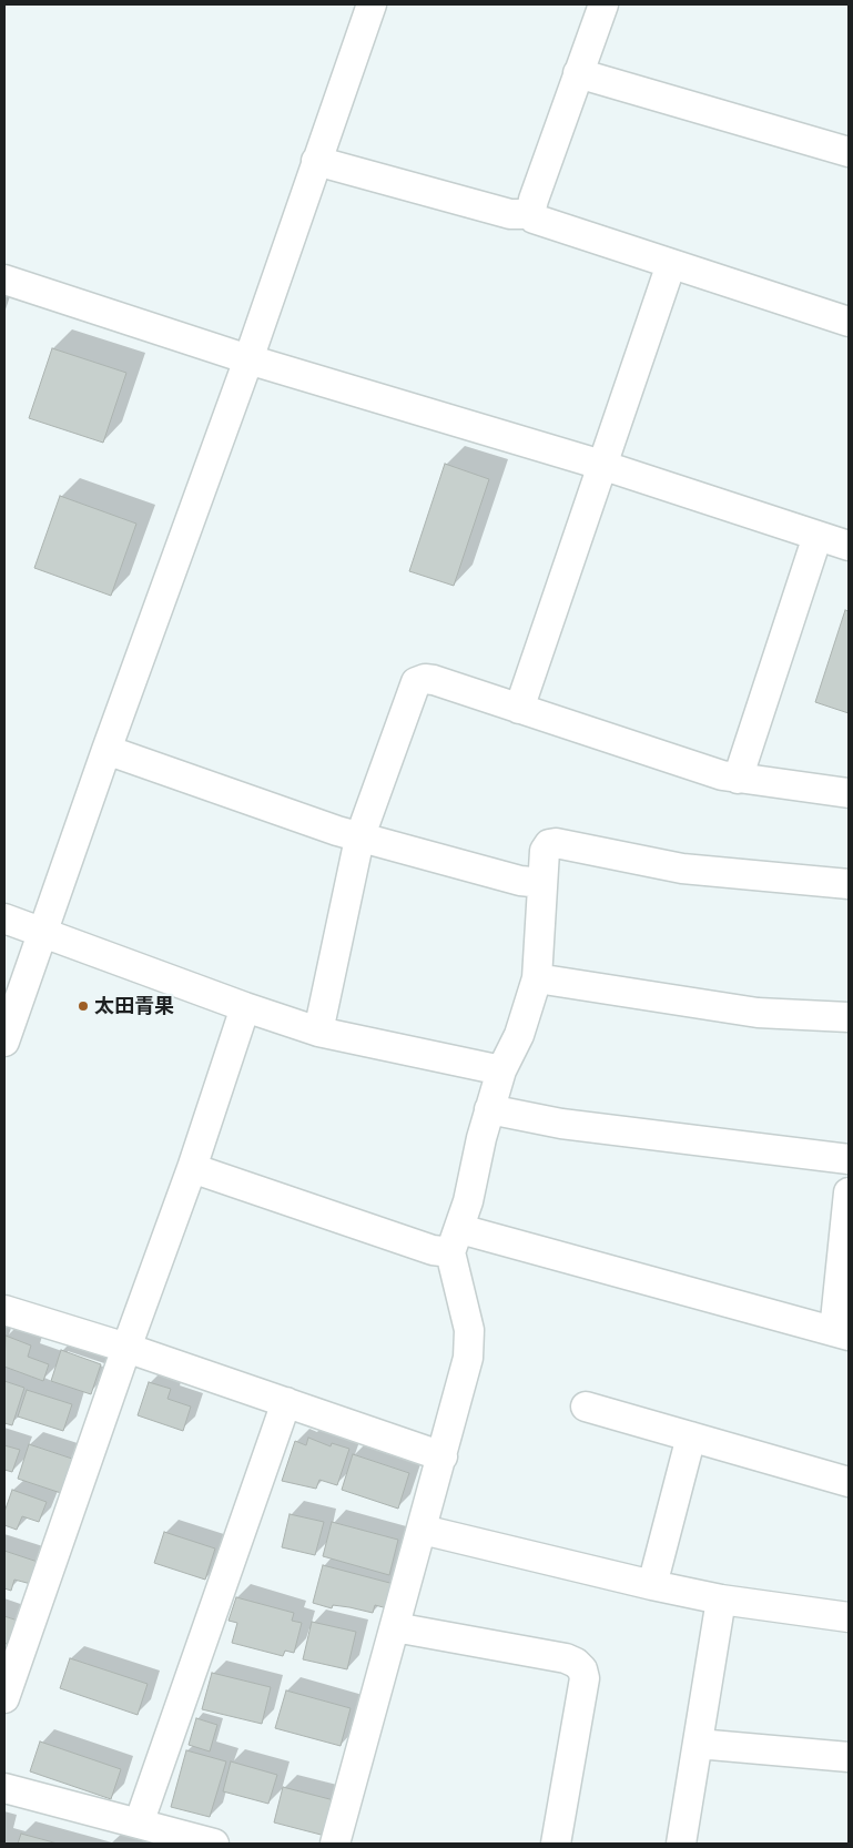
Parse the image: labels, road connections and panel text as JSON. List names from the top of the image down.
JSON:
{
  "places": ["太田青果"]
}
